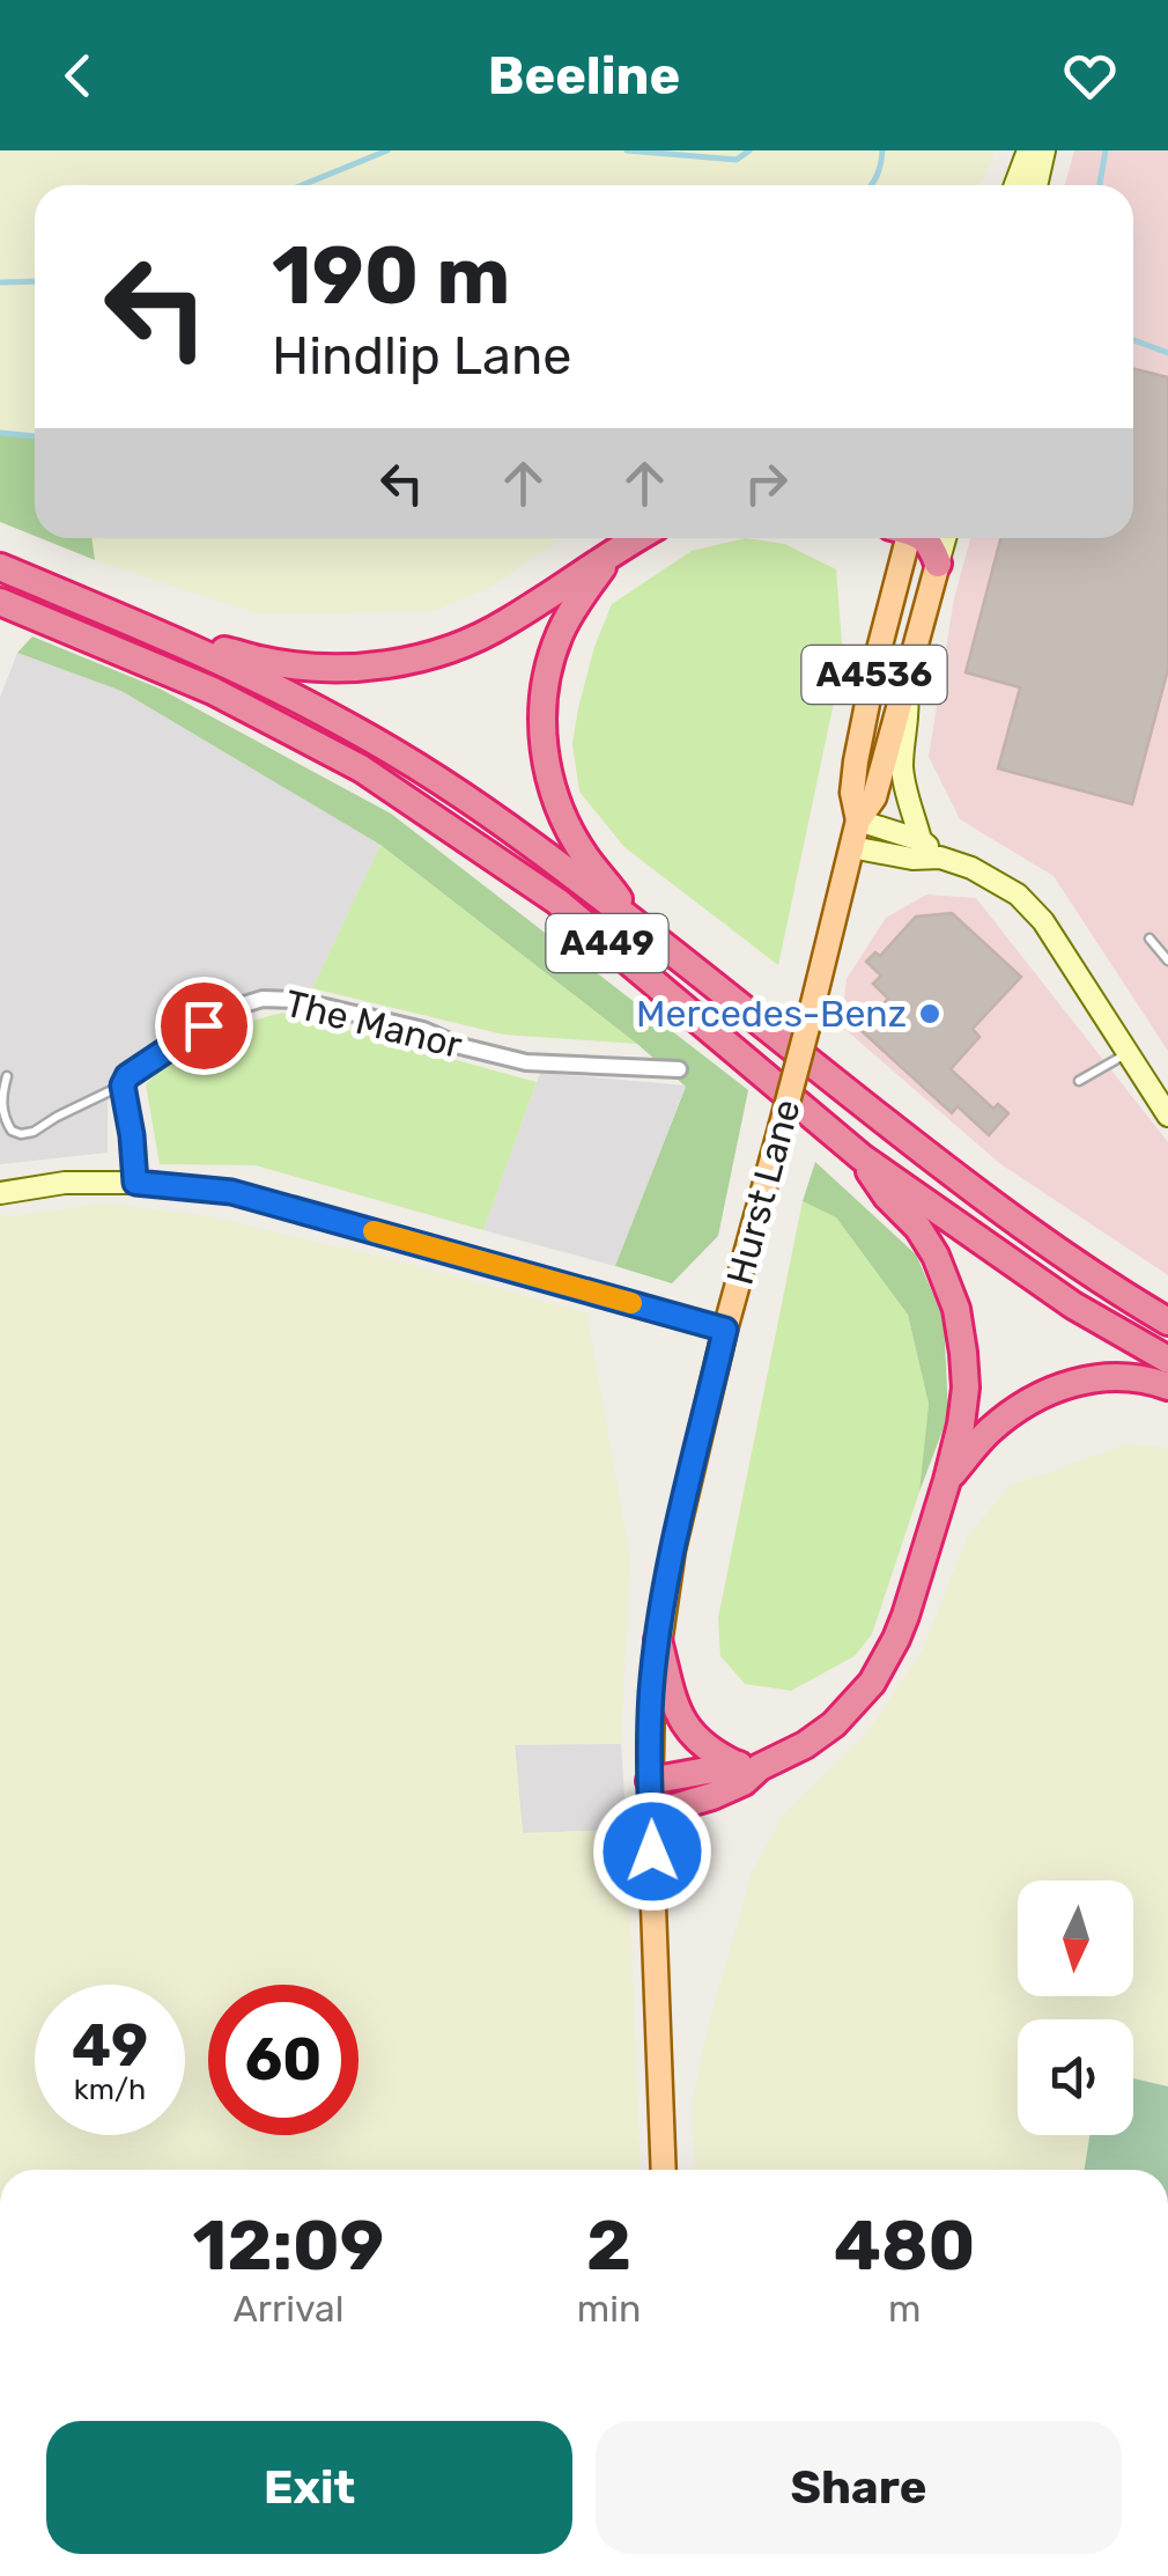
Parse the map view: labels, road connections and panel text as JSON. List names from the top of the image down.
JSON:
{
  "streets": {
    "highway": ["A449"],
    "main road": ["A4536", "Hurst Lane"],
    "street": ["The Manor"]
  },
  "crossings": [
    ["A4536", "Hurst Lane"]
  ],
  "places": ["Mercedes-Benz"],
  "north": "bottom",
  "page": {
    "header": "Beeline",
    "turn": ["190 m", "Hindlip Lane"],
    "speed": "49 km/h",
    "limit": "60",
    "eta": [
      "12:09",
      "Arrival",
      "2",
      "min",
      "480",
      "m"
    ],
    "buttons": ["Exit", "Share"]
  }
}
